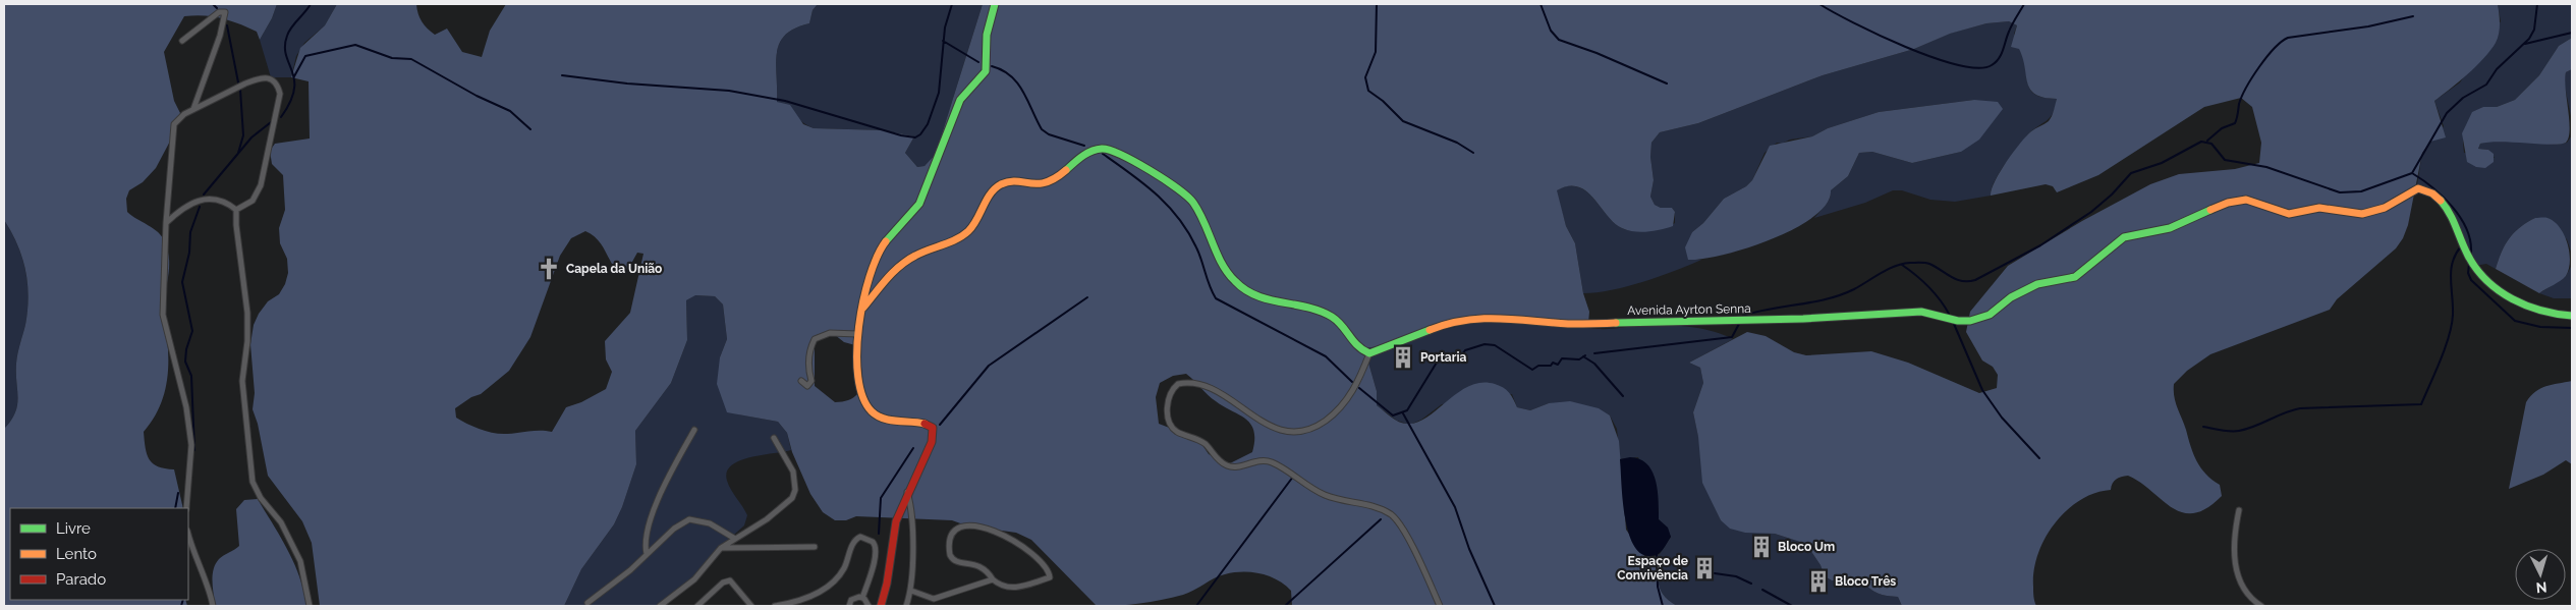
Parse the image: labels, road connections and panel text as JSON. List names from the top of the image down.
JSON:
{
  "streets": {
    "street": ["Avenida Ayrton Senna"]
  },
  "places": {
    "church": ["Capela da União"],
    "building": [
      "Portaria",
      "Bloco Um",
      "Espaço de Convivência",
      "Bloco Três"
    ]
  },
  "legend": ["Livre", "Lento", "Parado"],
  "north": "bottom"
}
